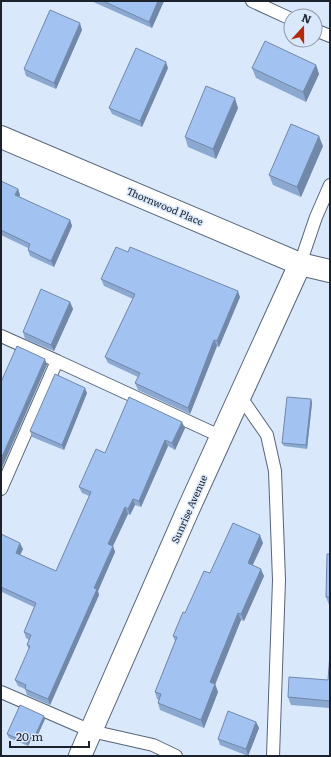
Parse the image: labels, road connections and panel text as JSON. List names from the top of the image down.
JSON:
{
  "streets": {
    "street": ["Thornwood Place", "Sunrise Avenue"]
  },
  "crossings": [
    ["Thornwood Place", "Sunrise Avenue"]
  ],
  "scale_bar": "20 m",
  "north": "top"
}
